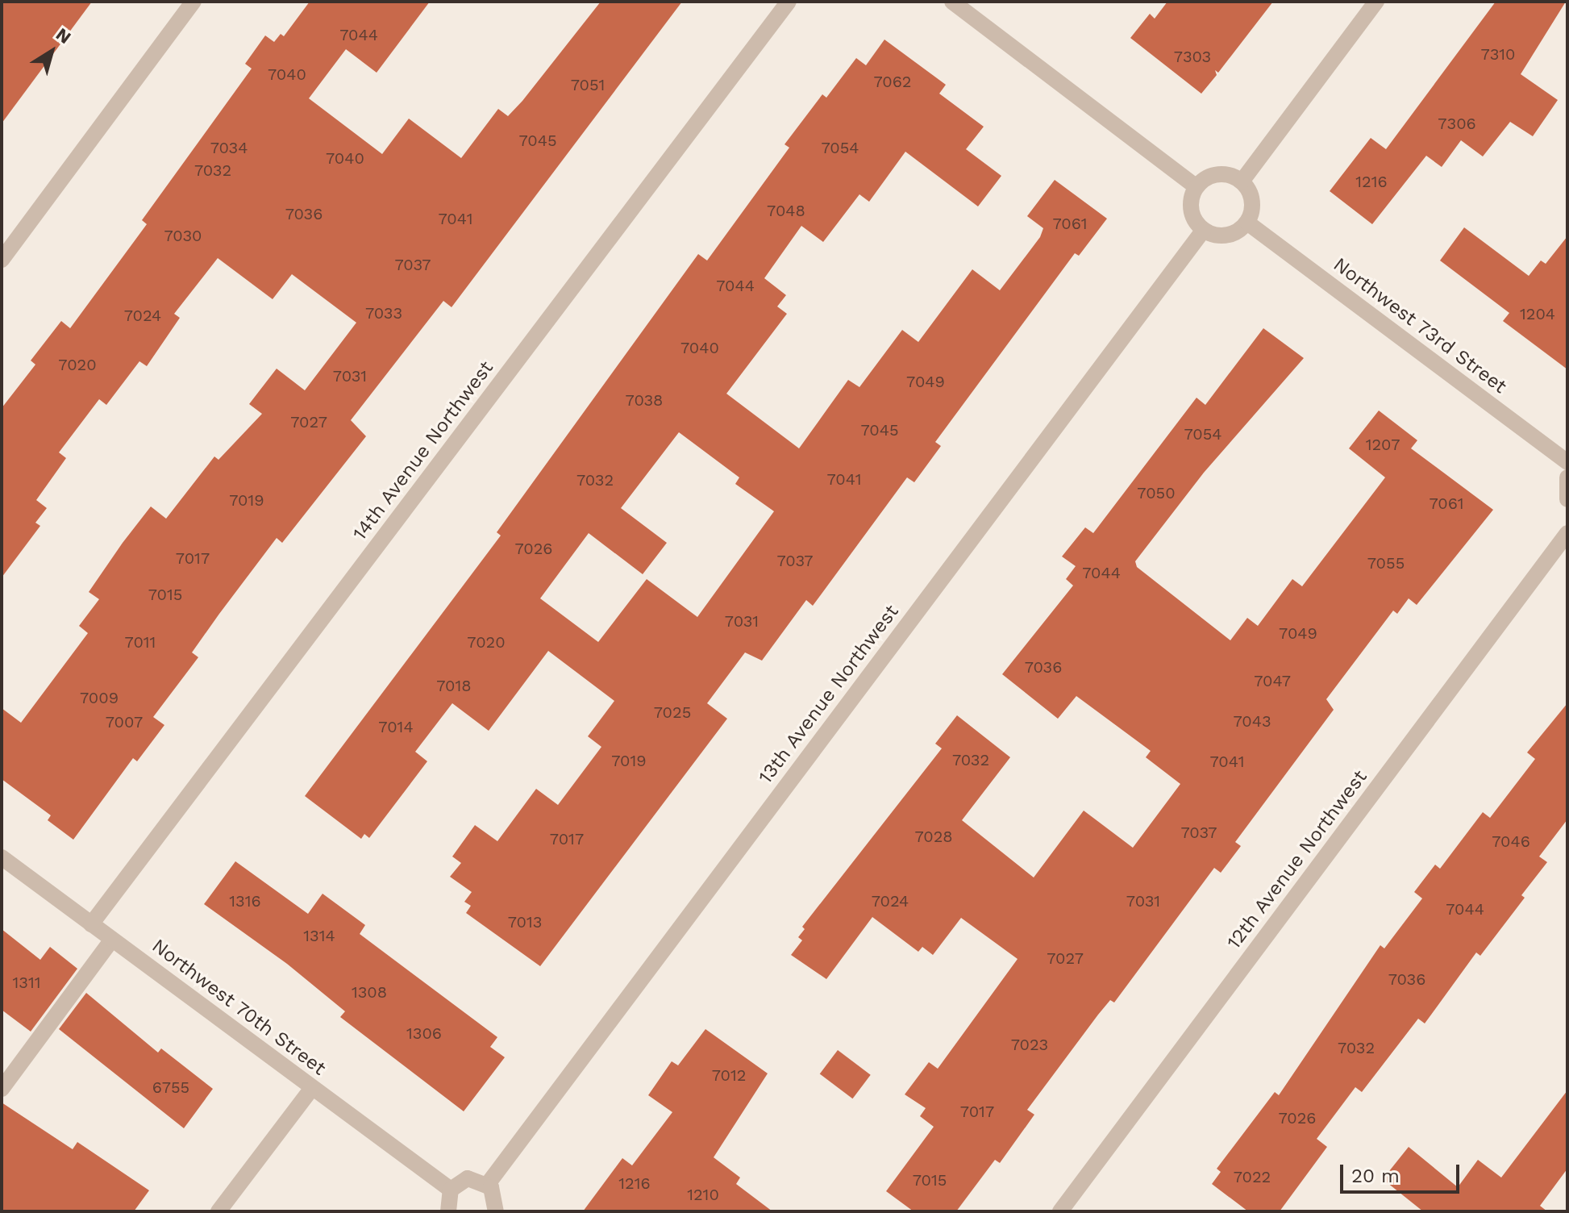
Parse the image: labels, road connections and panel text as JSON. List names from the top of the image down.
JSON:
{
  "streets": {
    "street": [
      "Northwest 73rd Street",
      "14th Avenue Northwest",
      "13th Avenue Northwest",
      "12th Avenue Northwest",
      "Northwest 70th Street"
    ]
  },
  "crossings": [
    ["Northwest 73rd Street", "13th Avenue Northwest"],
    ["14th Avenue Northwest", "Northwest 70th Street"]
  ],
  "house_numbers": [
    "7044",
    "7310",
    "7303",
    "7040",
    "7062",
    "7051",
    "7306",
    "7045",
    "7034",
    "7054",
    "7040",
    "7032",
    "1216",
    "7048",
    "7036",
    "7041",
    "7061",
    "7030",
    "7037",
    "7044",
    "7033",
    "1204",
    "7024",
    "7040",
    "7020",
    "7031",
    "7049",
    "7038",
    "7027",
    "7045",
    "7054",
    "1207",
    "7041",
    "7032",
    "7050",
    "7019",
    "7061",
    "7026",
    "7017",
    "7037",
    "7055",
    "7044",
    "7015",
    "7031",
    "7049",
    "7011",
    "7020",
    "7036",
    "7047",
    "7018",
    "7009",
    "7025",
    "7043",
    "7007",
    "7014",
    "7032",
    "7019",
    "7041",
    "7037",
    "7028",
    "7017",
    "7046",
    "1316",
    "7024",
    "7031",
    "7044",
    "7013",
    "1314",
    "7027",
    "7036",
    "1311",
    "1308",
    "1306",
    "7023",
    "7032",
    "7012",
    "6755",
    "7017",
    "7026",
    "7022",
    "7015",
    "1216",
    "1210"
  ],
  "scale_bar": "20 m",
  "north": "top right"
}
